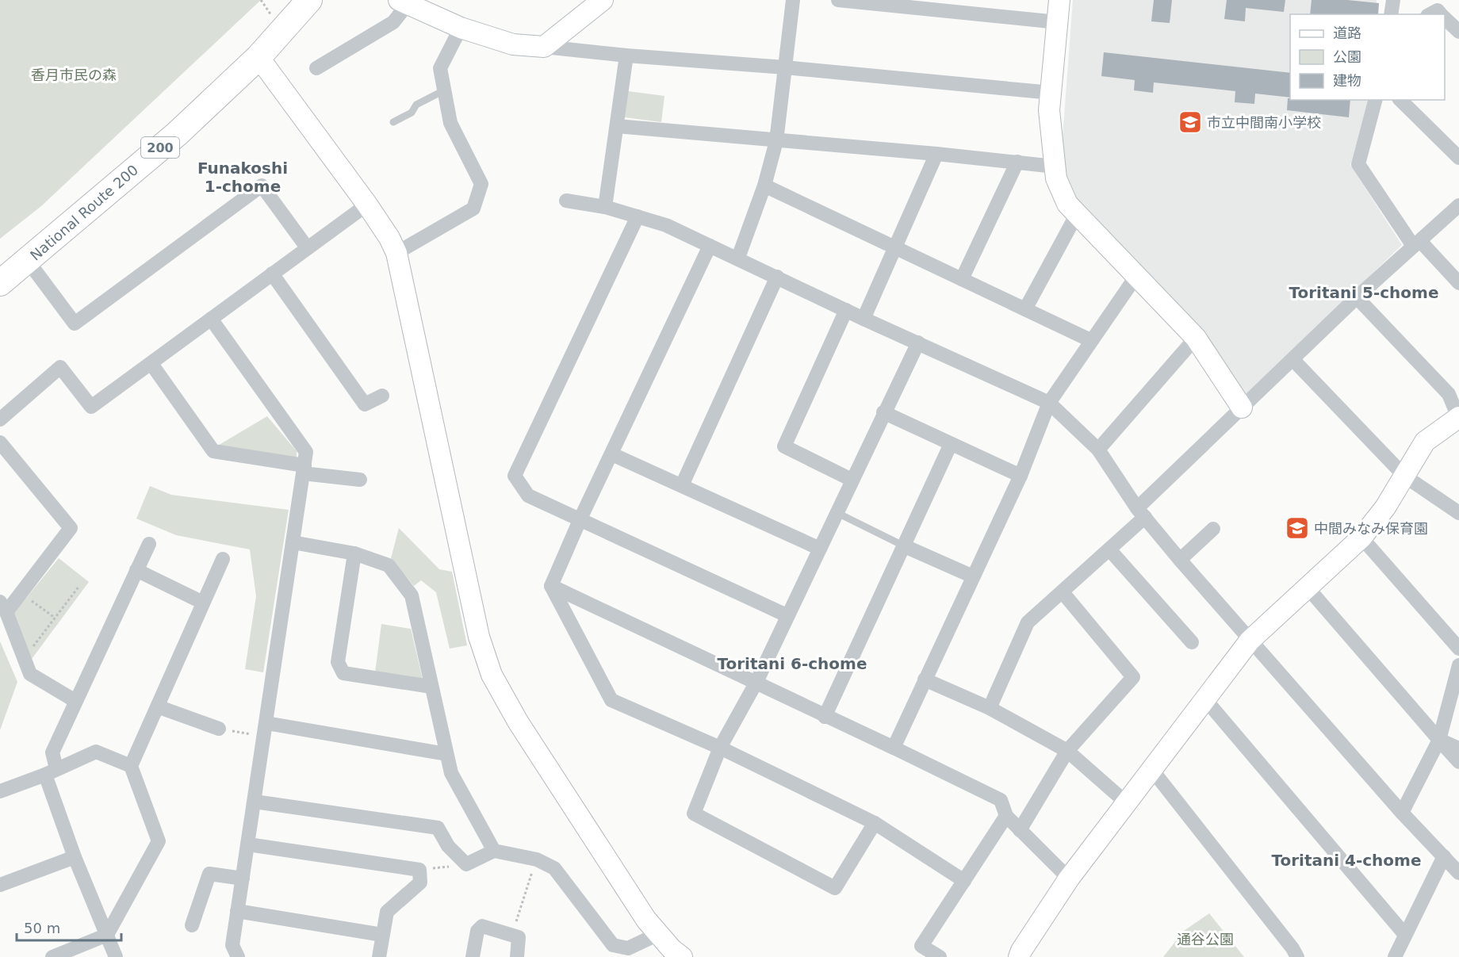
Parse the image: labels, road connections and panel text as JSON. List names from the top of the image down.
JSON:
{
  "streets": {
    "highway": ["200", "National Route 200"]
  },
  "districts": [
    "Funakoshi 1-chome",
    "Toritani 5-chome",
    "Toritani 6-chome",
    "Toritani 4-chome"
  ],
  "parks": ["香月市民の森", "通谷公園"],
  "places": {
    "school or university": ["市立中間南小学校", "中間みなみ保育園"]
  },
  "legend": ["道路", "公園", "建物"],
  "scale_bar": "50 m"
}
